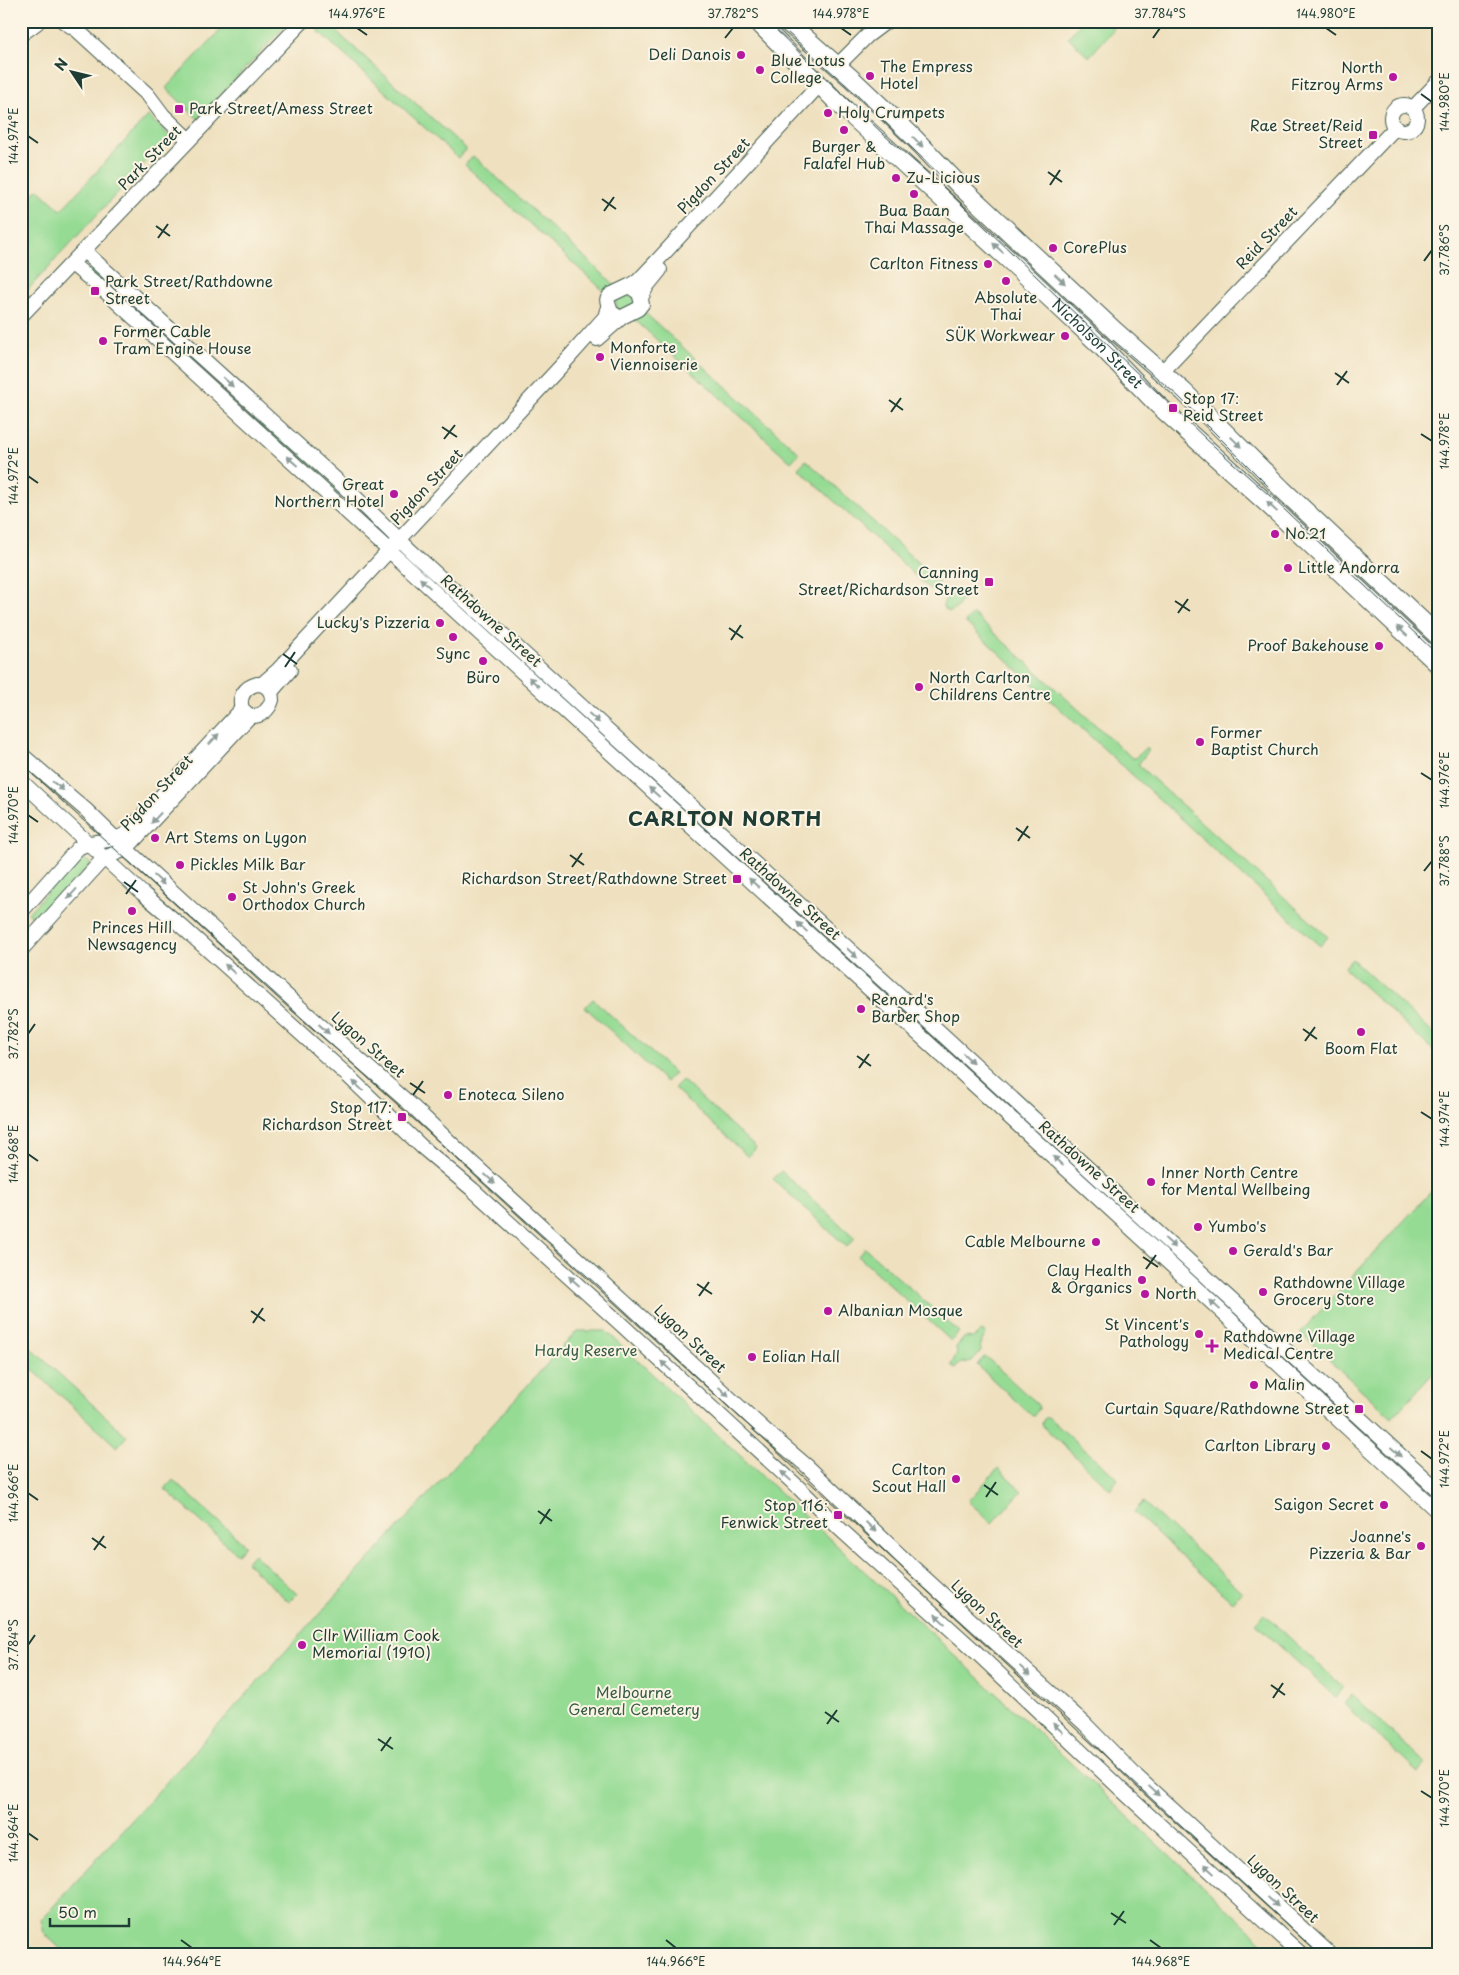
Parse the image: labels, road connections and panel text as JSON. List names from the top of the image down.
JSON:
{
  "streets": {
    "main road": ["Nicholson Street"],
    "street": [
      "Park Street",
      "Pigdon Street",
      "Reid Street",
      "Rathdowne Street",
      "Lygon Street"
    ]
  },
  "crossings": [
    ["Park Street", "Rathdowne Street"],
    ["Pigdon Street", "Nicholson Street"],
    ["Pigdon Street", "Rathdowne Street"],
    ["Pigdon Street", "Lygon Street"],
    ["Reid Street", "Nicholson Street"]
  ],
  "districts": ["CARLTON NORTH"],
  "parks": ["Hardy Reserve", "Melbourne General Cemetery"],
  "places": {
    "other": [
      "Deli Danois",
      "Blue Lotus College",
      "The Empress Hotel",
      "North Fitzroy Arms",
      "Holy Crumpets",
      "Burger & Falafel Hub",
      "Zu-Licious",
      "Bua Baan Thai Massage",
      "CorePlus",
      "Carlton Fitness",
      "Absolute Thai",
      "SÜK Workwear",
      "Former Cable Tram Engine House",
      "Monforte Viennoiserie",
      "Great Northern Hotel",
      "No.21",
      "Little Andorra",
      "Lucky's Pizzeria",
      "Sync",
      "Proof Bakehouse",
      "Büro",
      "North Carlton Childrens Centre",
      "Former Baptist Church",
      "Art Stems on Lygon",
      "Pickles Milk Bar",
      "St John's Greek Orthodox Church",
      "Princes Hill Newsagency",
      "Renard's Barber Shop",
      "Boom Flat",
      "Enoteca Sileno",
      "Inner North Centre for Mental Wellbeing",
      "Yumbo's",
      "Cable Melbourne",
      "Gerald's Bar",
      "Clay Health & Organics",
      "Rathdowne Village Grocery Store",
      "North",
      "Albanian Mosque",
      "St Vincent's Pathology",
      "Eolian Hall",
      "Malin",
      "Carlton Library",
      "Carlton Scout Hall",
      "Saigon Secret",
      "Joanne's Pizzeria & Bar",
      "Cllr William Cook Memorial (1910)"
    ],
    "transit": [
      "Park Street/Amess Street",
      "Rae Street/Reid Street",
      "Park Street/Rathdowne Street",
      "Stop 17: Reid Street",
      "Canning Street/Richardson Street",
      "Richardson Street/Rathdowne Street",
      "Stop 117: Richardson Street",
      "Curtain Square/Rathdowne Street",
      "Stop 116: Fenwick Street"
    ],
    "health": ["Rathdowne Village Medical Centre"]
  },
  "scale_bar": "50 m",
  "north": "top left",
  "coordinates": [
    "144.976°E",
    "37.782°S",
    "144.978°E",
    "37.784°S",
    "144.980°E",
    "144.974°E",
    "37.786°S",
    "144.972°E",
    "144.970°E",
    "37.788°S",
    "144.968°E",
    "144.966°E",
    "144.964°E"
  ]
}
